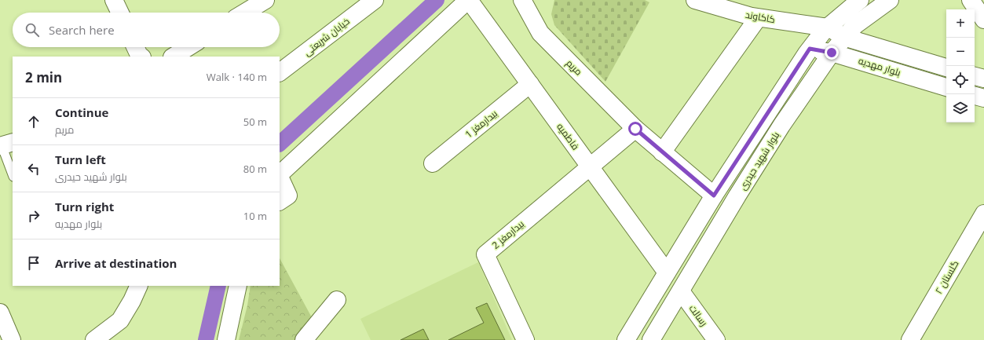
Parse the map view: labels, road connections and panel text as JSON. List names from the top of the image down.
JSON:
{
  "streets": {
    "street": [
      "کاکاوند",
      "خیابان شریعتی",
      "بلوار مهدیه",
      "مریم",
      "بیدارمغز 1",
      "فاطمیه",
      "بلوار شهید حیدری",
      "بیدارمغز 2",
      "گلستان ۲",
      "رسالت"
    ]
  },
  "crossings": [
    ["کاکاوند", "بلوار مهدیه"],
    ["کاکاوند", "بلوار شهید حیدری"],
    ["بلوار مهدیه", "بلوار شهید حیدری"],
    ["مریم", "بلوار شهید حیدری"],
    ["بیدارمغز 1", "فاطمیه"],
    ["فاطمیه", "بلوار شهید حیدری"],
    ["فاطمیه", "بیدارمغز 2"],
    ["فاطمیه", "رسالت"],
    ["بلوار شهید حیدری", "رسالت"]
  ],
  "page": {
    "map_buttons": ["+", "−"],
    "search": "Search here",
    "heading": ["2 min", "Walk · 140 m"],
    "list": [
      ["Continue", "مریم", "50 m"],
      ["Turn left", "بلوار شهید حیدری", "80 m"],
      ["Turn right", "بلوار مهدیه", "10 m"],
      "Arrive at destination"
    ]
  }
}
